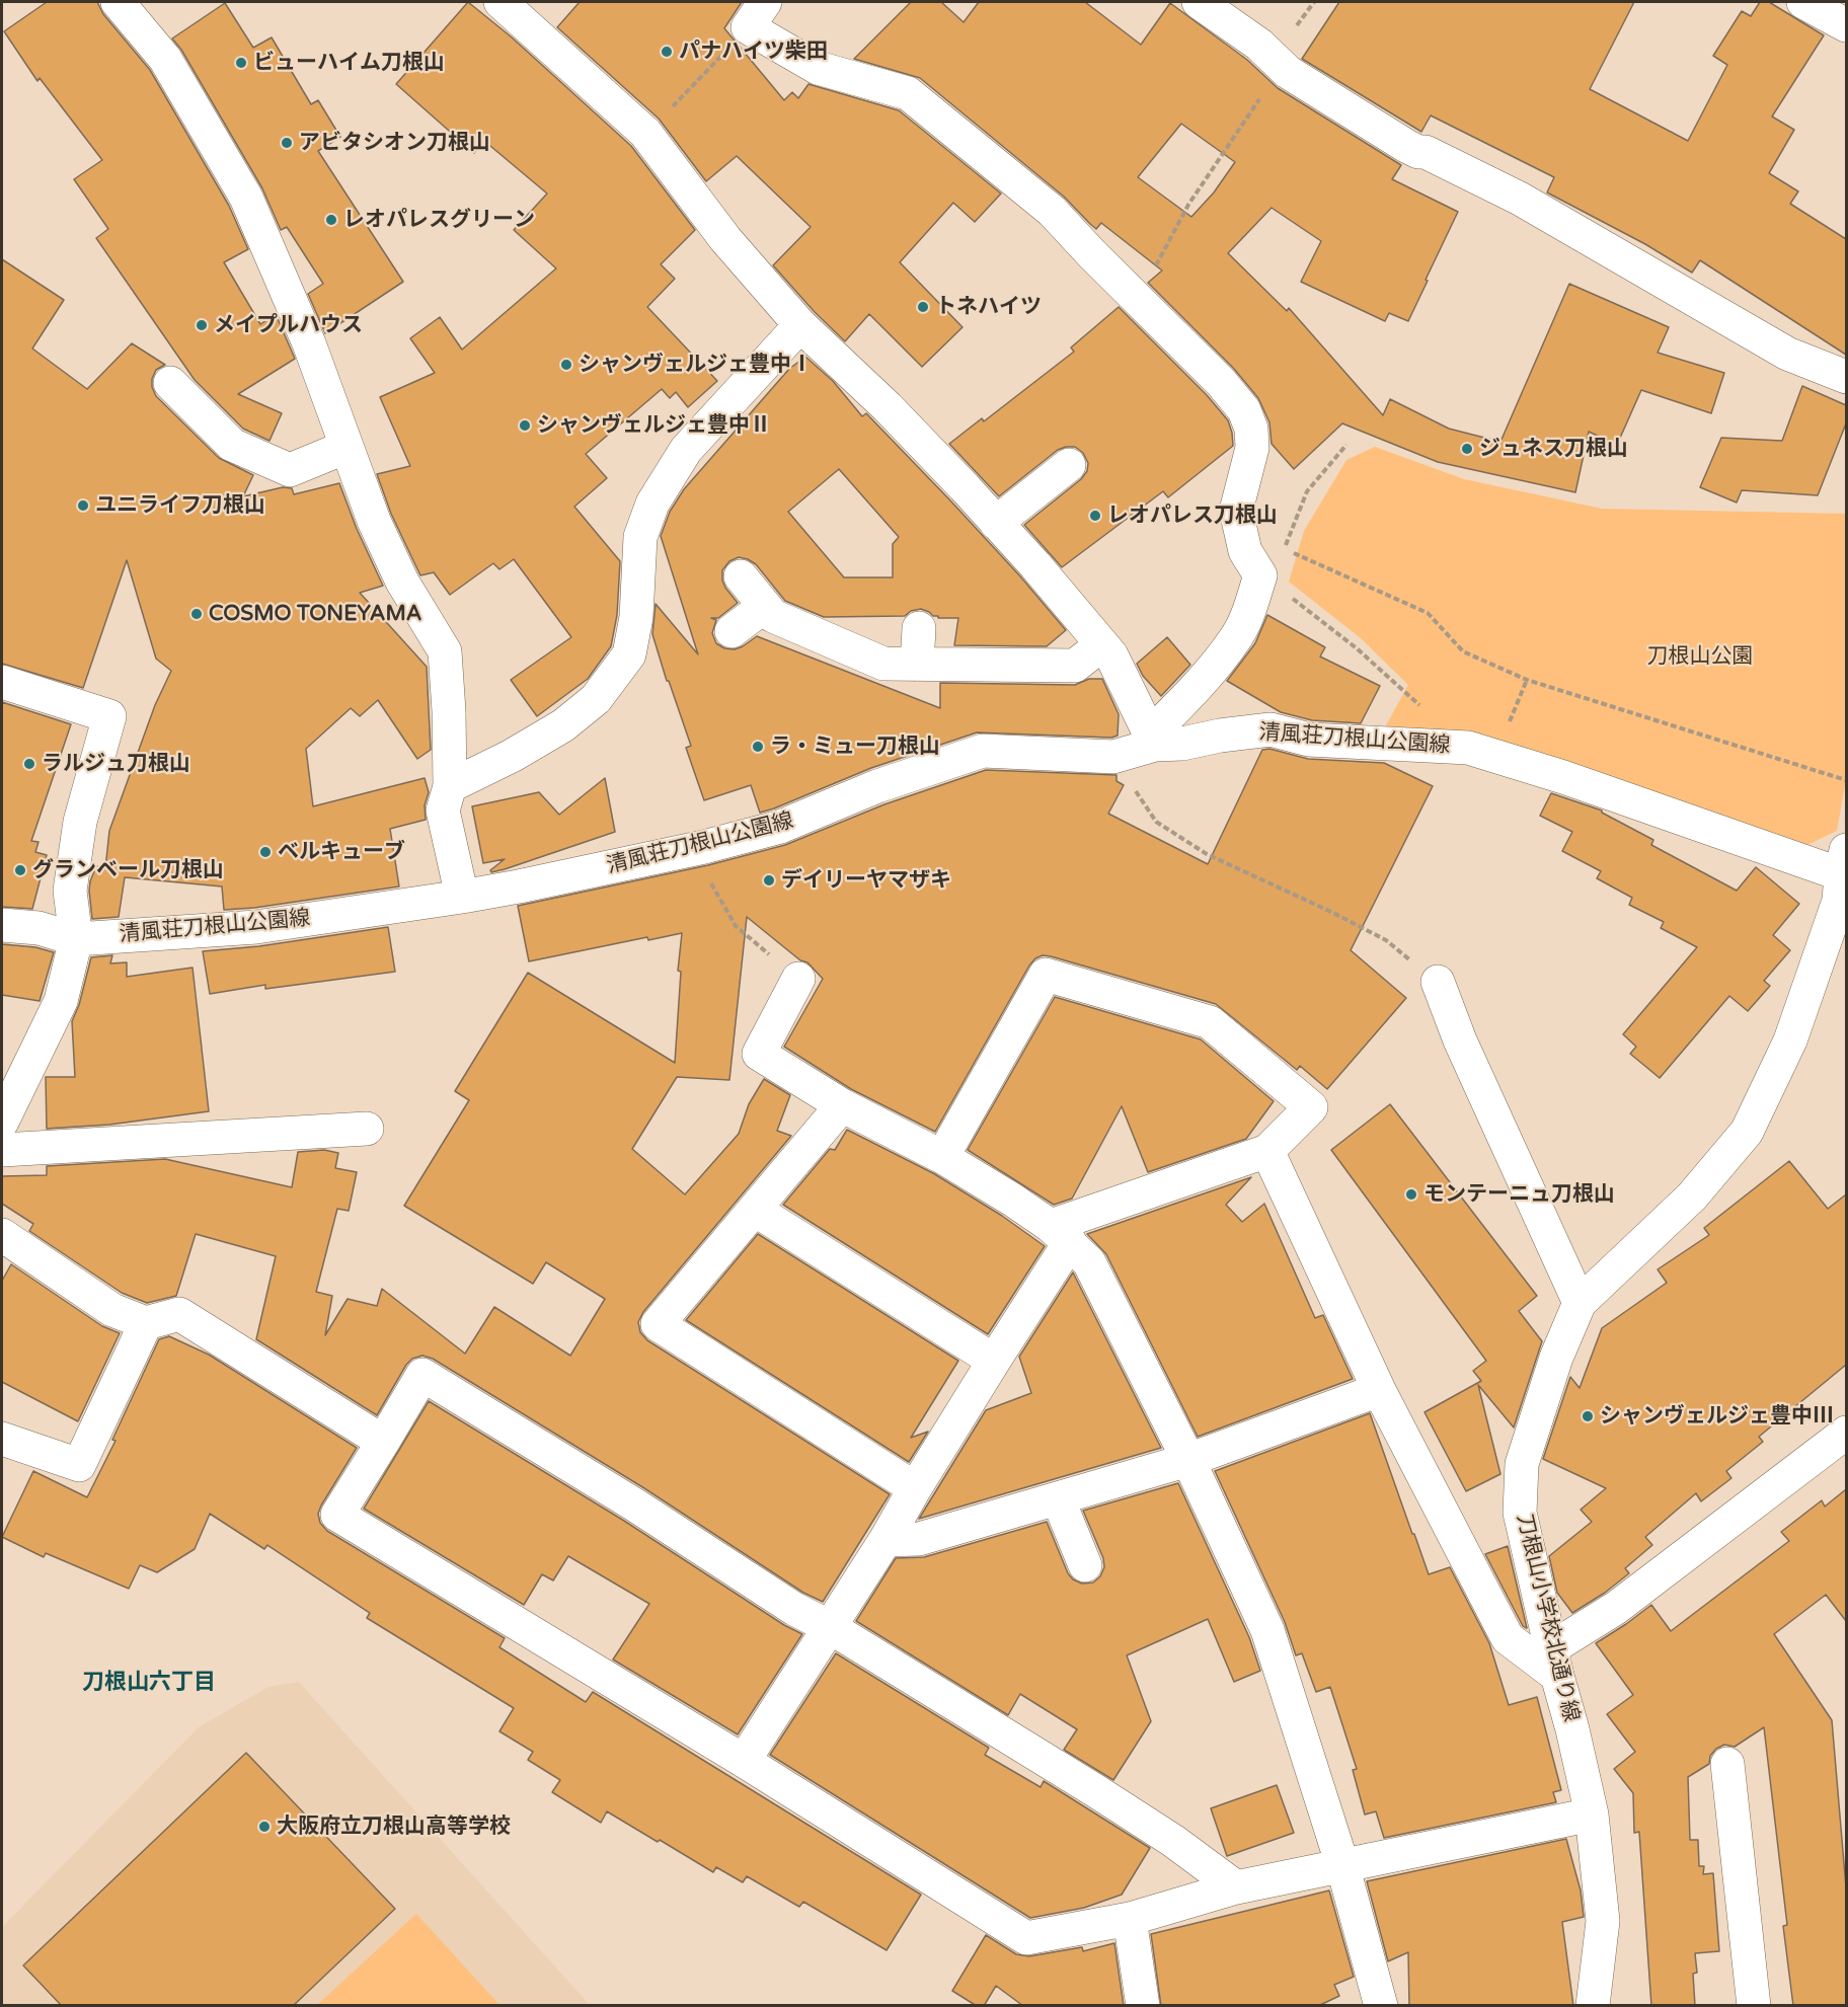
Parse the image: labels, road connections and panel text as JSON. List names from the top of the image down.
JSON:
{
  "streets": {
    "street": ["清風荘刀根山公園線", "刀根山小学校北通り線"]
  },
  "crossings": [
    ["清風荘刀根山公園線", "刀根山小学校北通り線"]
  ],
  "districts": ["刀根山六丁目"],
  "parks": ["刀根山公園"],
  "places": [
    "パナハイツ柴田",
    "ビューハイム刀根山",
    "アビタシオン刀根山",
    "レオパレスグリーン",
    "トネハイツ",
    "メイプルハウス",
    "シャンヴェルジェ豊中Ⅰ",
    "シャンヴェルジェ豊中Ⅱ",
    "ジュネス刀根山",
    "ユニライフ刀根山",
    "レオパレス刀根山",
    "COSMO TONEYAMA",
    "ラ・ミュー刀根山",
    "ラルジュ刀根山",
    "ベルキューブ",
    "グランベール刀根山",
    "デイリーヤマザキ",
    "モンテーニュ刀根山",
    "シャンヴェルジェ豊中Ⅲ",
    "大阪府立刀根山高等学校"
  ]
}
